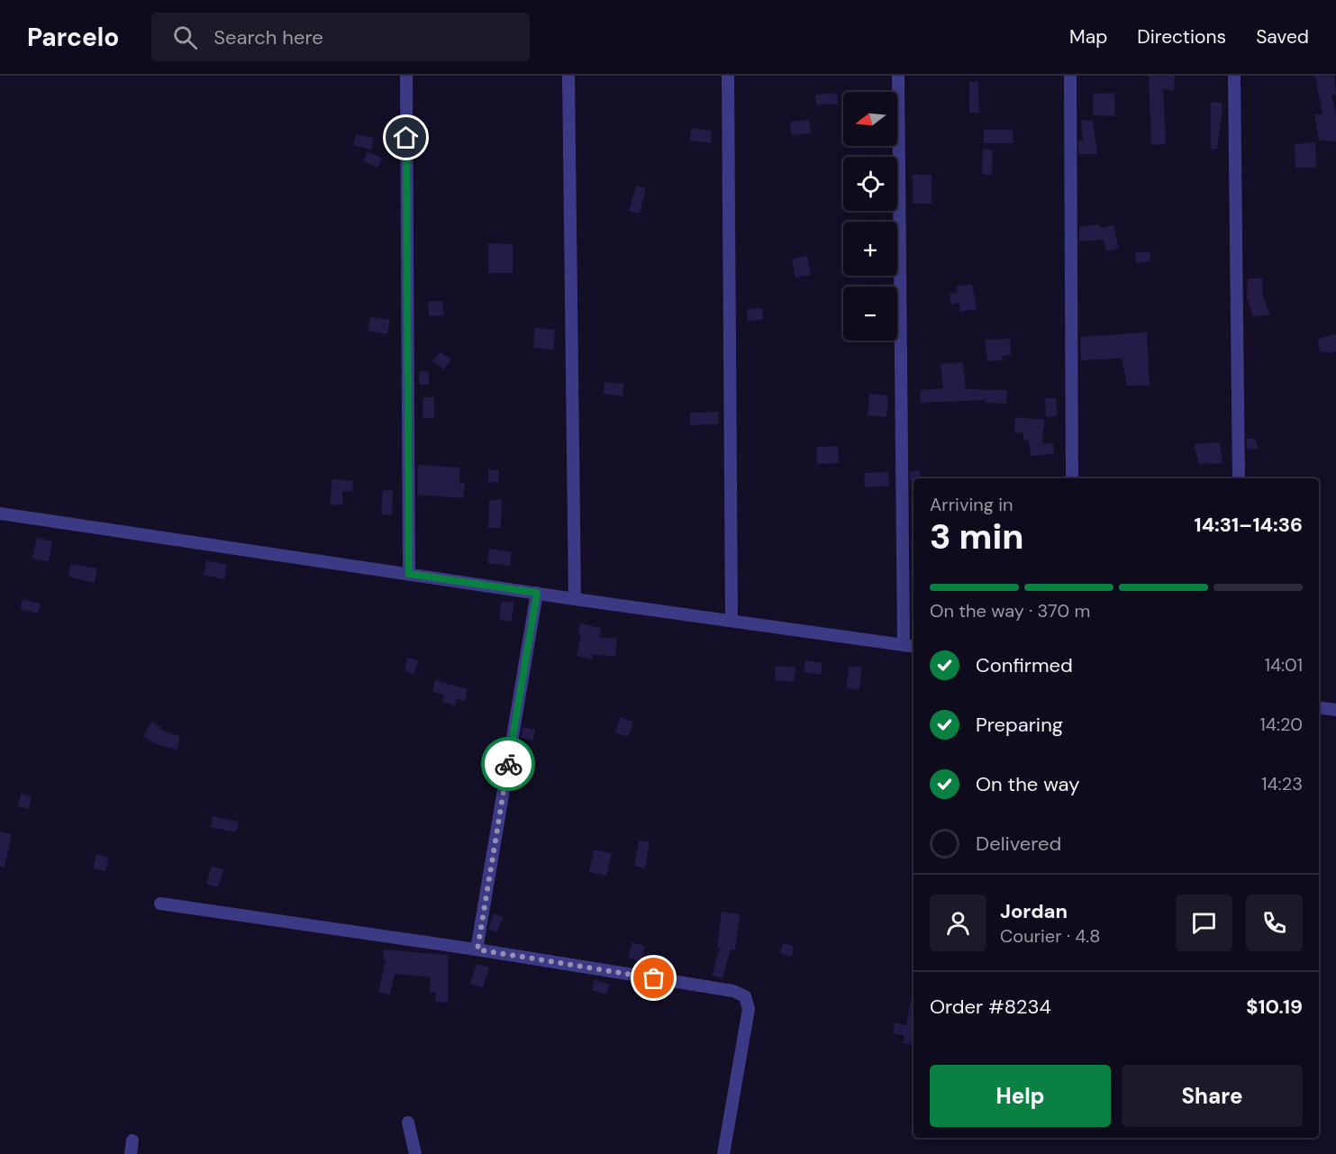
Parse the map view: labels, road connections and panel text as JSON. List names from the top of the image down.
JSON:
{
  "north": "left",
  "page": {
    "header": "Parcelo",
    "search": "Search here",
    "nav": ["Map", "Directions", "Saved"],
    "map_buttons": ["+", "−"],
    "heading": ["3 min", "Arriving in", "14:31–14:36"],
    "panel": [
      "Jordan",
      "Courier · 4.8",
      "Order #8234",
      "$10.19"
    ],
    "bar": "On the way · 370 m",
    "list": [
      ["Confirmed", "14:01"],
      ["Preparing", "14:20"],
      ["On the way", "14:23"],
      "Delivered"
    ],
    "buttons": ["Help", "Share"]
  }
}
